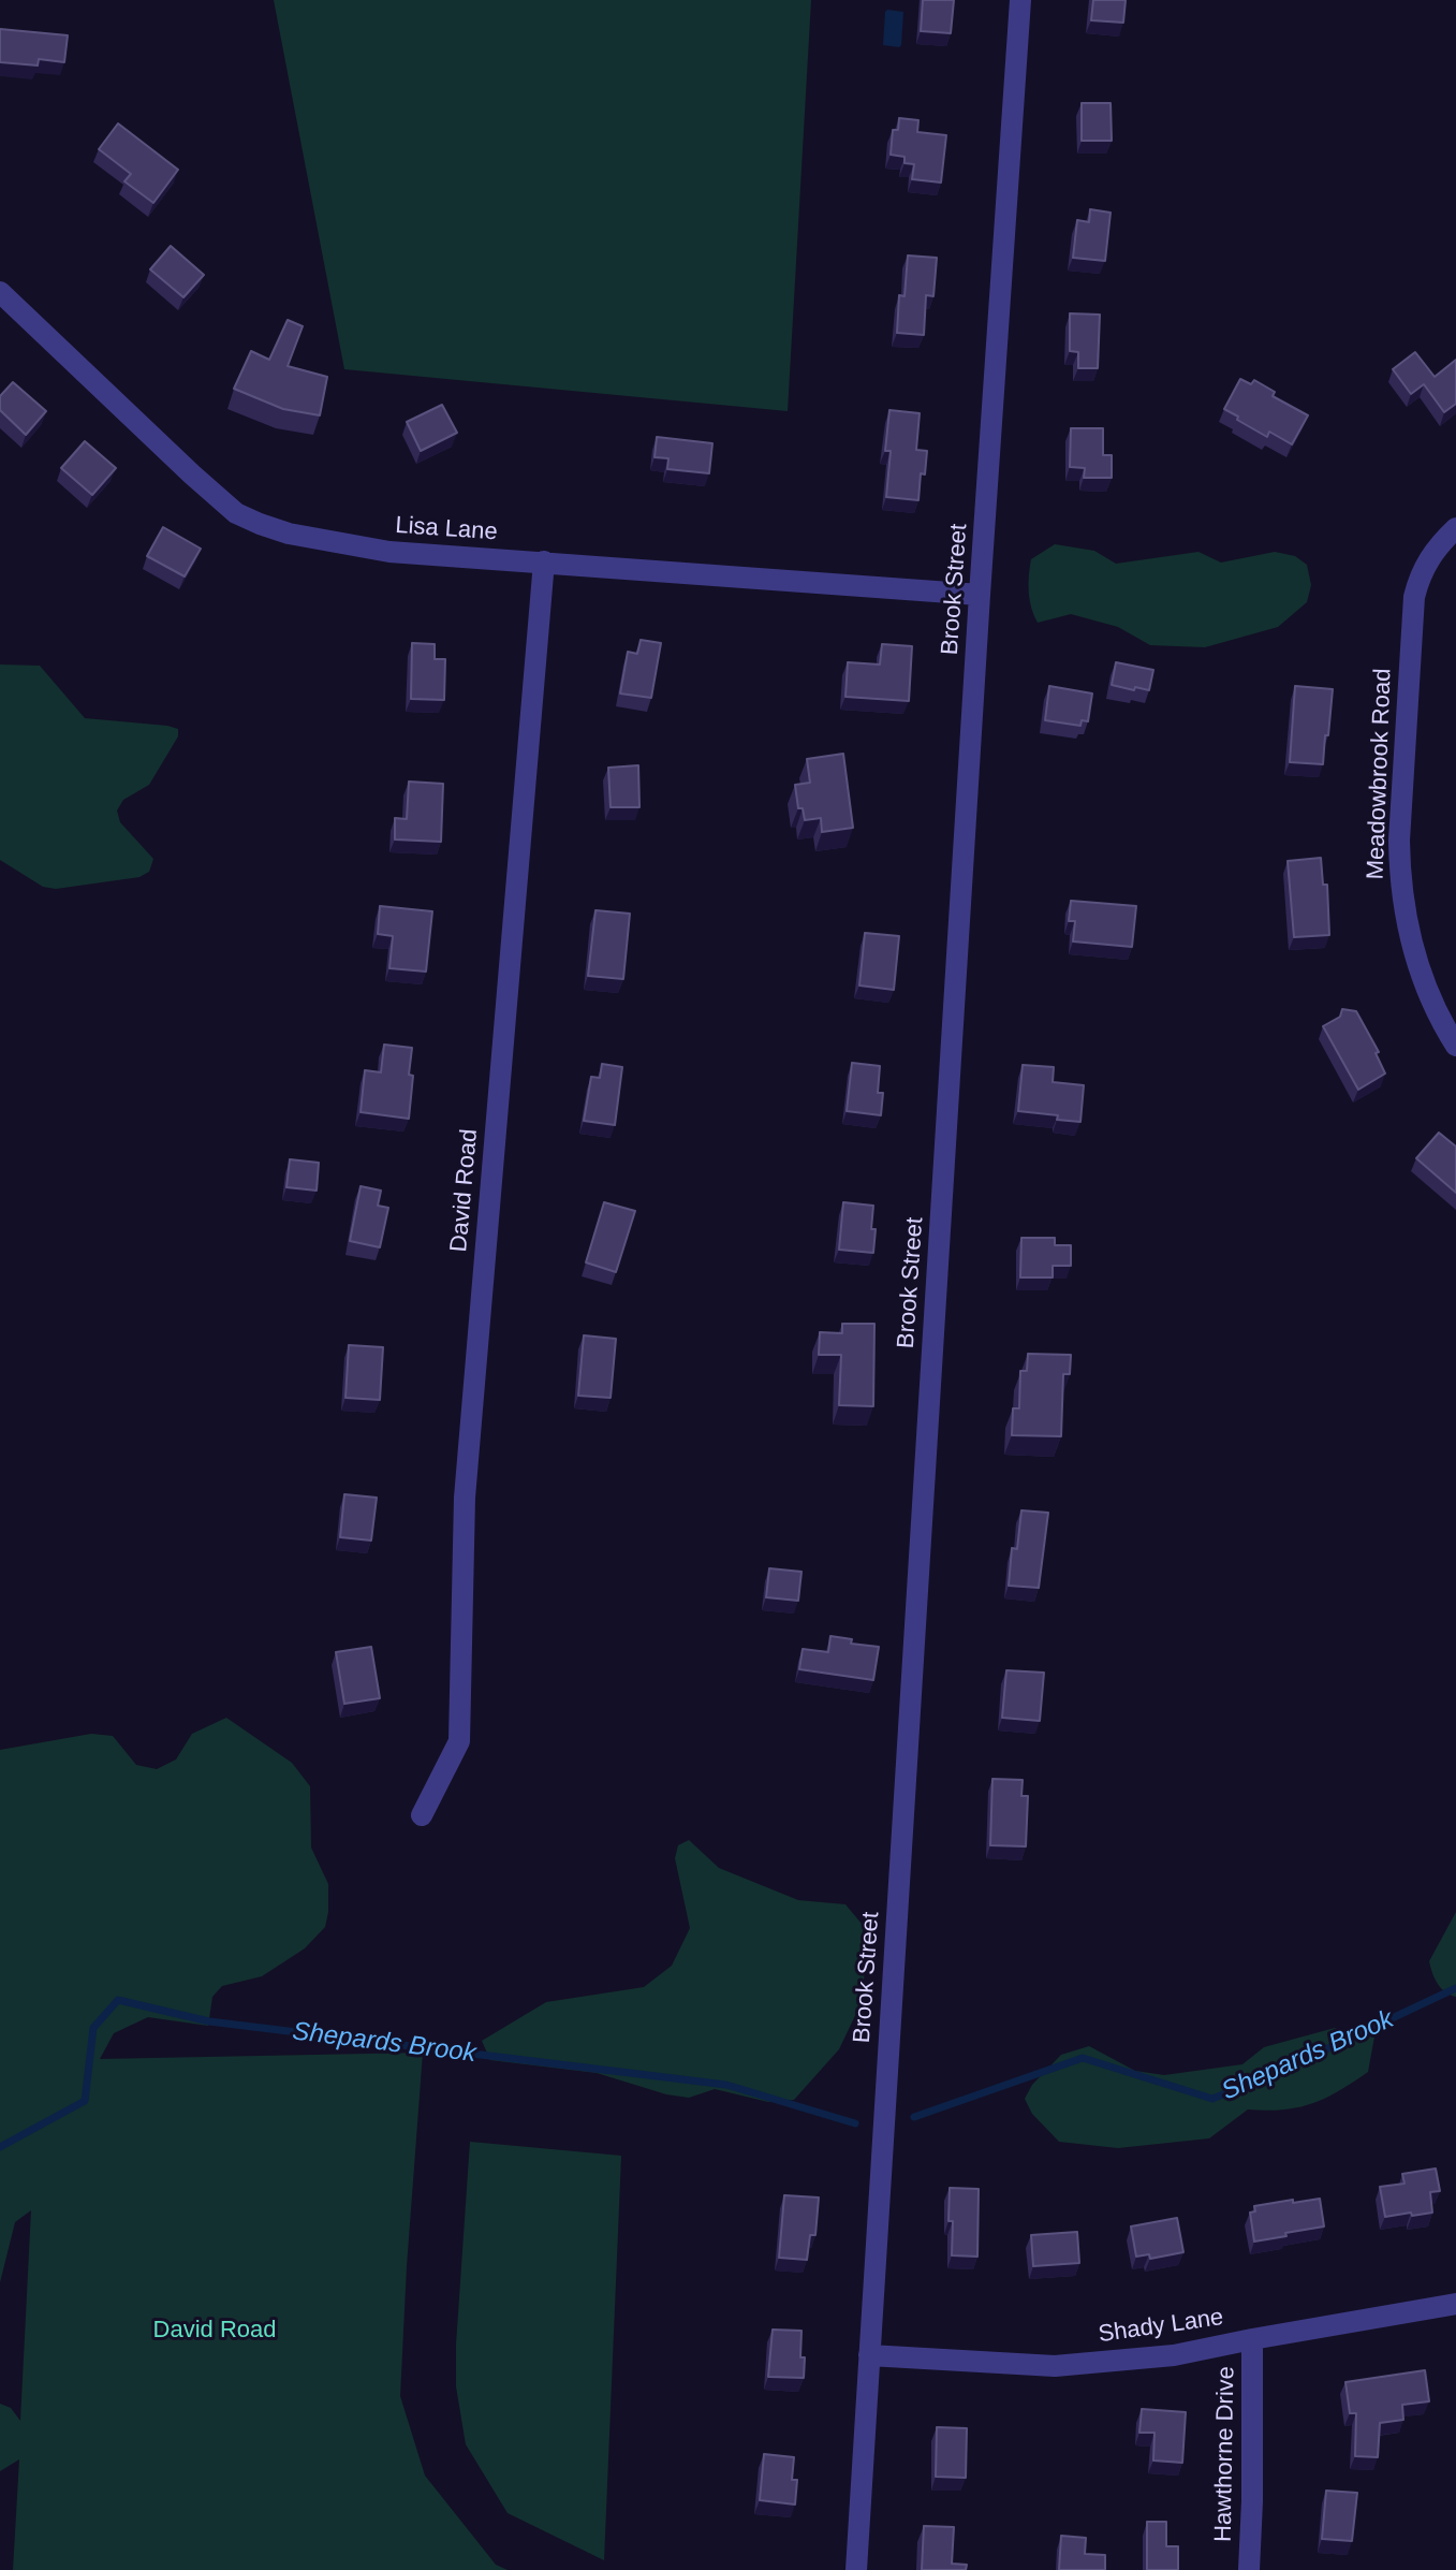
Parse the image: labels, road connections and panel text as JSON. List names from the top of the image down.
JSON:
{
  "streets": {
    "street": [
      "Lisa Lane",
      "Brook Street",
      "Meadowbrook Road",
      "David Road",
      "Shady Lane",
      "Hawthorne Drive"
    ]
  },
  "crossings": [
    ["Lisa Lane", "Brook Street"],
    ["Lisa Lane", "David Road"],
    ["Brook Street", "Shady Lane"],
    ["Shady Lane", "Hawthorne Drive"]
  ],
  "water": ["Shepards Brook"],
  "parks": ["David Road"]
}
